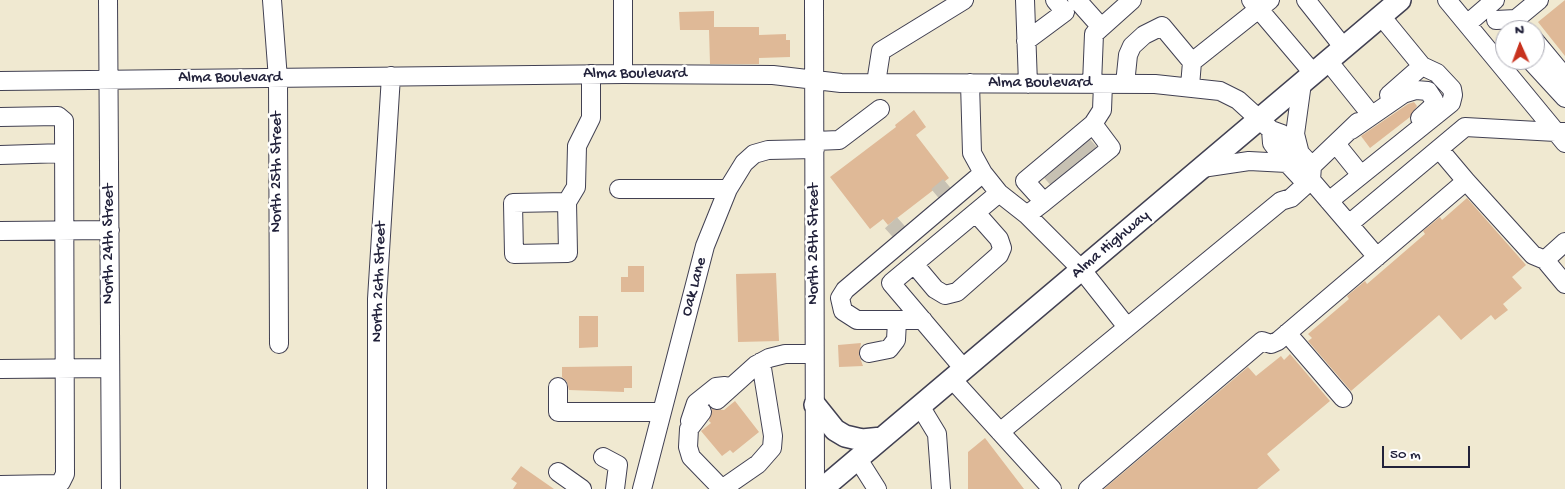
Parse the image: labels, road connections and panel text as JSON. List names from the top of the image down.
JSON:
{
  "streets": {
    "main road": ["Alma Highway"],
    "street": [
      "Alma Boulevard",
      "North 25th Street",
      "North 24th Street",
      "North 28th Street",
      "North 26th Street",
      "Oak Lane"
    ]
  },
  "crossings": [
    ["Alma Boulevard", "North 25th Street"],
    ["Alma Boulevard", "North 24th Street"],
    ["Alma Boulevard", "North 28th Street"],
    ["Alma Boulevard", "Alma Highway"],
    ["Alma Boulevard", "North 26th Street"],
    ["North 28th Street", "Oak Lane"]
  ],
  "scale_bar": "50 m",
  "north": "top"
}
